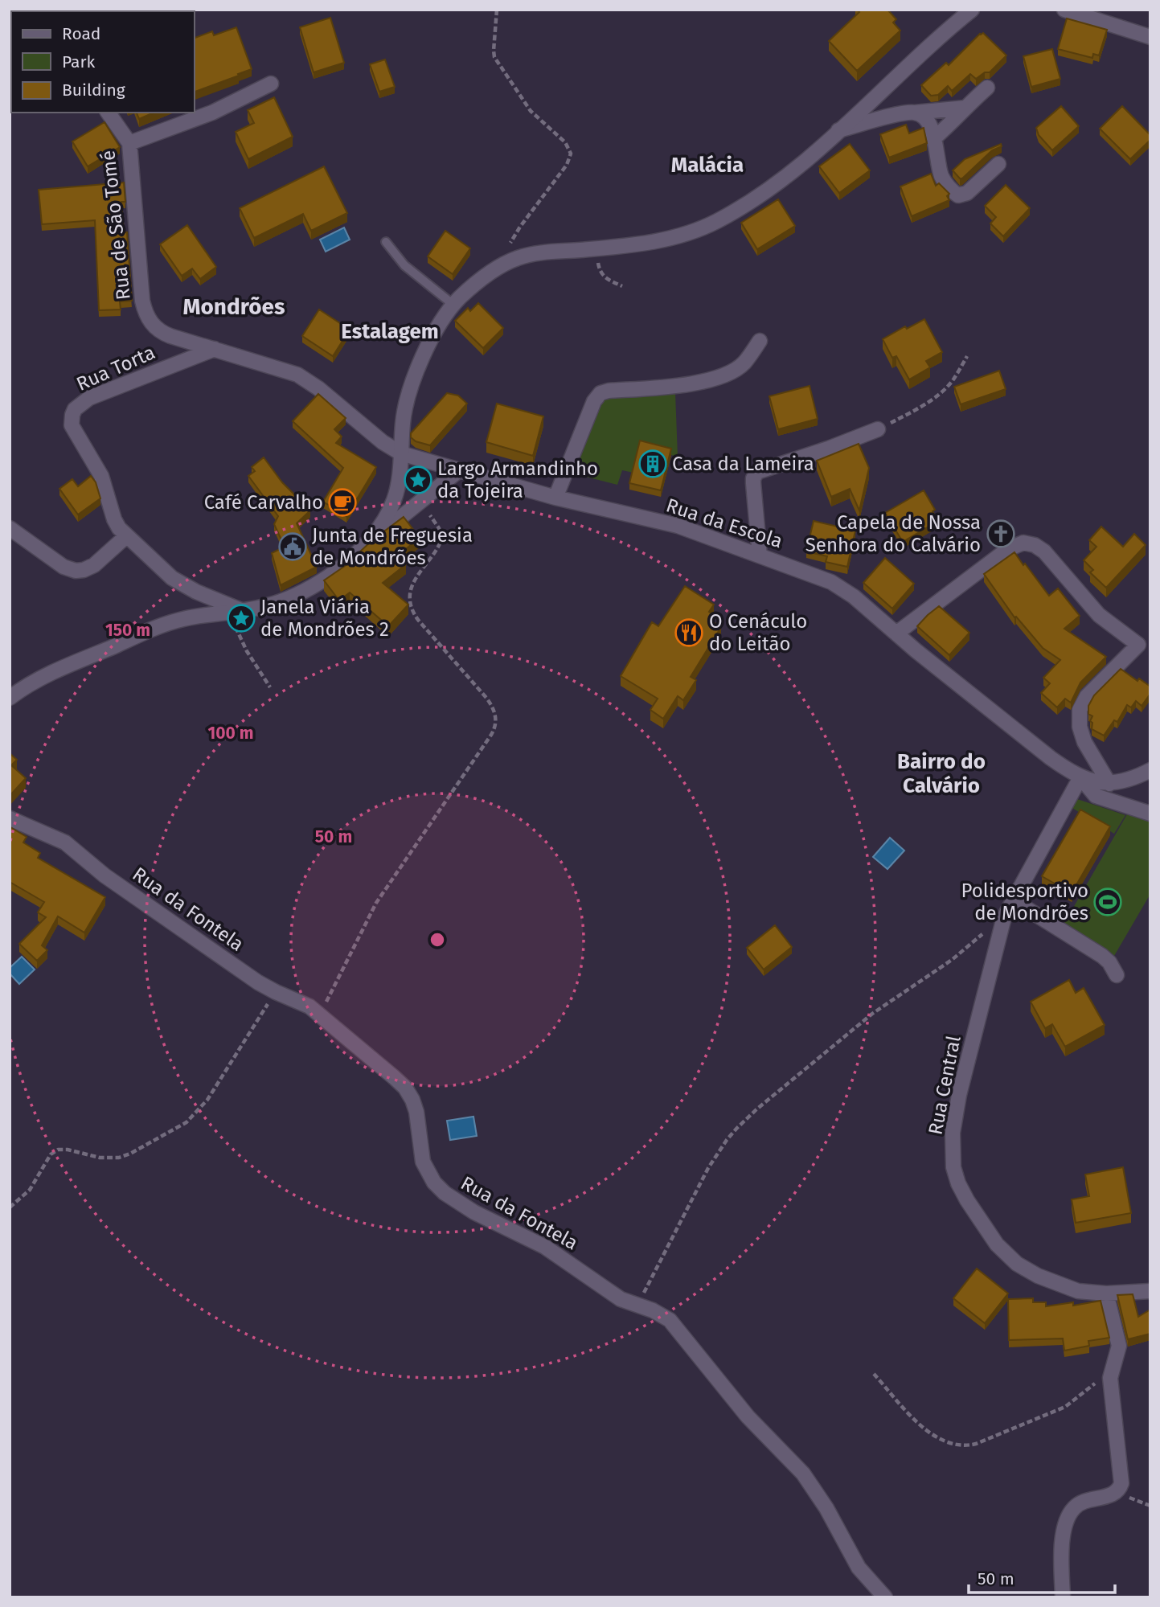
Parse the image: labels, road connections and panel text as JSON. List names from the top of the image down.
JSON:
{
  "streets": {
    "street": [
      "Rua de São Tomé",
      "Rua Torta",
      "Rua da Escola",
      "Rua da Fontela",
      "Rua Central"
    ]
  },
  "crossings": [
    ["Rua de São Tomé", "Rua Torta"],
    ["Rua da Escola", "Rua Central"]
  ],
  "districts": [
    "Malácia",
    "Mondrões",
    "Estalagem",
    "Bairro do Calvário"
  ],
  "places": {
    "building": ["Casa da Lameira"],
    "place": ["Largo Armandinho da Tojeira", "Janela Viária de Mondrões 2"],
    "cafe": ["Café Carvalho"],
    "church": ["Capela de Nossa Senhora do Calvário"],
    "public building": ["Junta de Freguesia de Mondrões"],
    "restaurant": ["O Cenáculo do Leitão"],
    "sports": ["Polidesportivo de Mondrões"]
  },
  "legend": ["Road", "Park", "Building"],
  "scale_bar": "50 m",
  "rings": ["150 m", "100 m", "50 m"]
}
